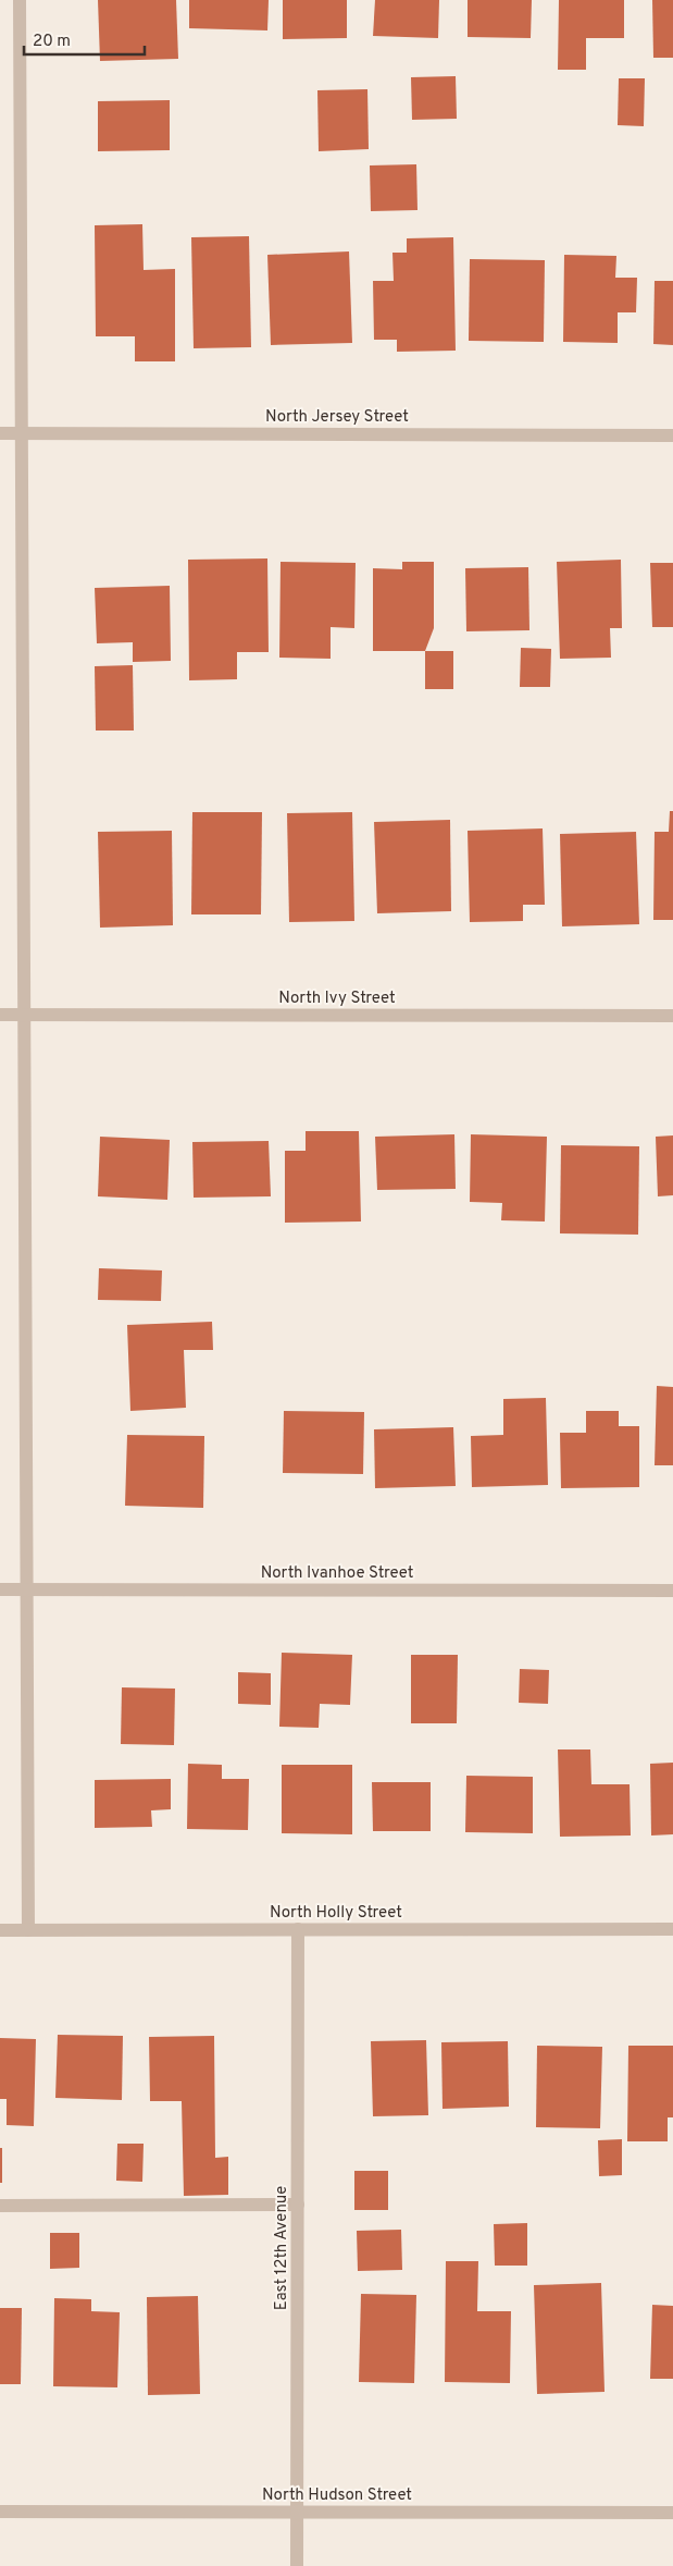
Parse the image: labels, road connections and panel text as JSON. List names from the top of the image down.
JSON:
{
  "streets": {
    "street": [
      "North Jersey Street",
      "North Ivy Street",
      "North Ivanhoe Street",
      "North Holly Street",
      "East 12th Avenue",
      "North Hudson Street"
    ]
  },
  "crossings": [
    ["North Holly Street", "East 12th Avenue"],
    ["East 12th Avenue", "North Hudson Street"]
  ],
  "scale_bar": "20 m"
}
